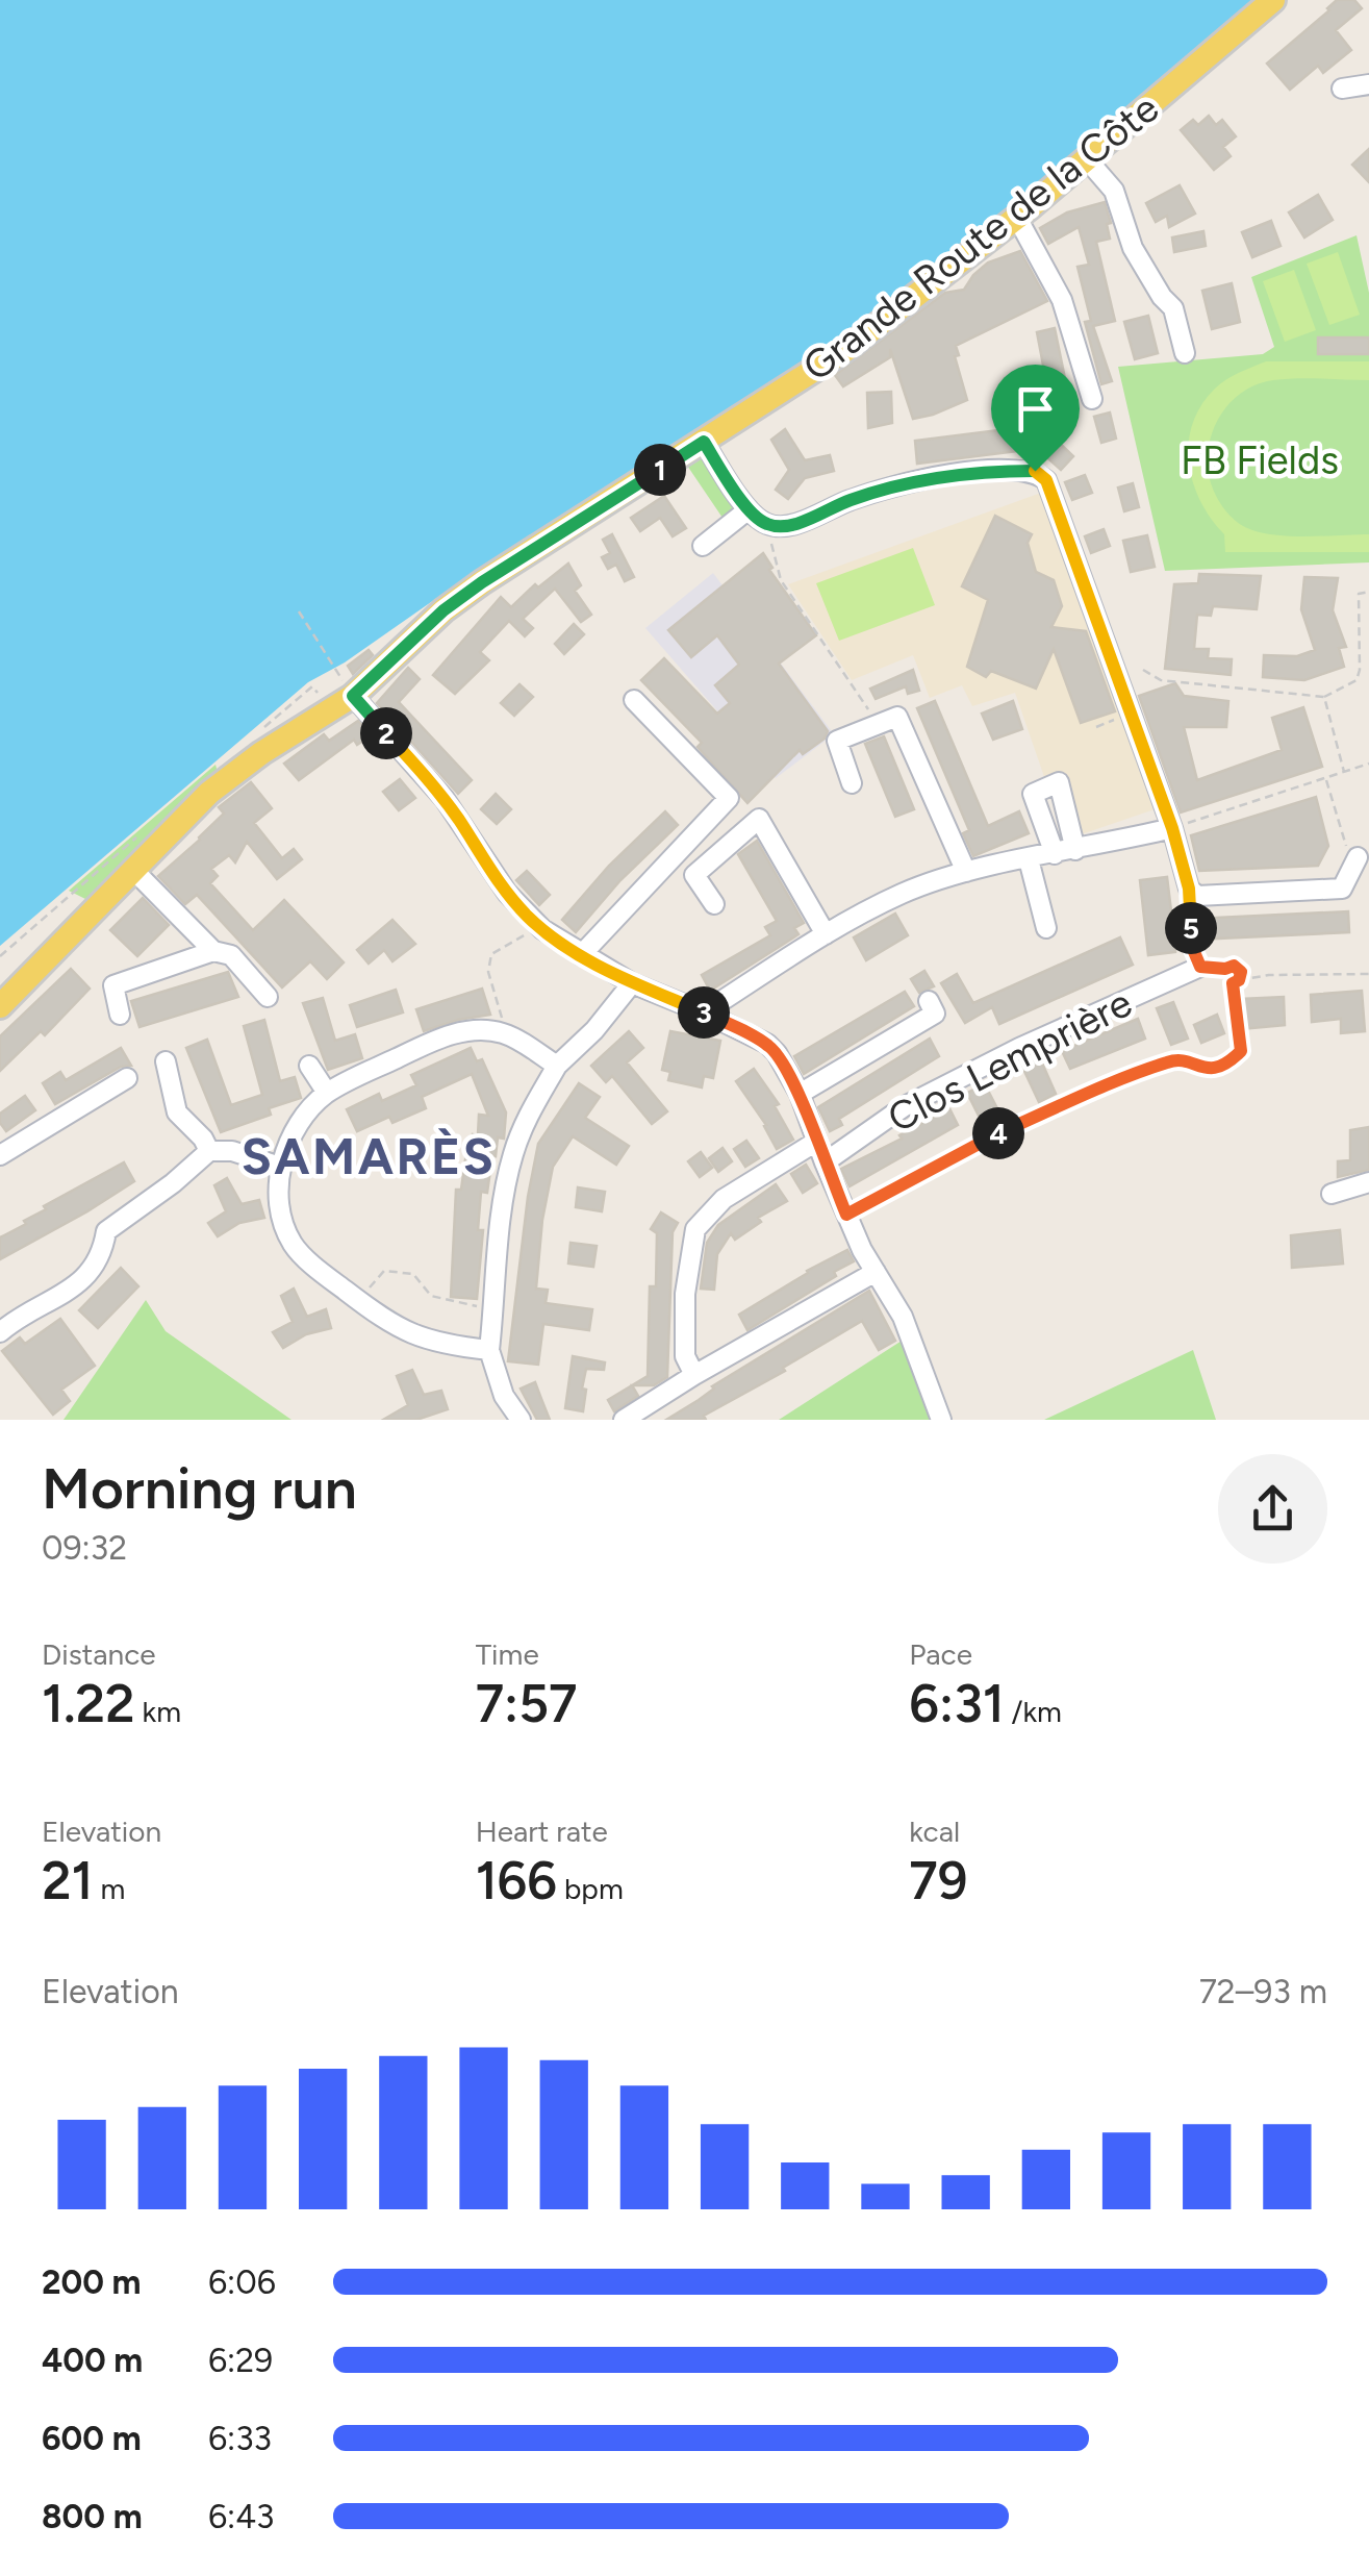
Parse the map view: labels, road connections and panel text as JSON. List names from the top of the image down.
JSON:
{
  "streets": {
    "main road": ["Grande Route de la Côte"],
    "street": ["Clos Lemprière"]
  },
  "districts": ["SAMARÈS"],
  "parks": ["FB Fields"],
  "page": {
    "pins": [
      "1",
      "2",
      "5",
      "3",
      "4"
    ],
    "heading": ["Morning run", "09:32"],
    "stats": [
      ["Distance", "1.22 km"],
      ["Time", "7:57"],
      ["Pace", "6:31 /km"],
      ["Elevation", "21 m"],
      ["Heart rate", "166 bpm"],
      ["kcal", "79"]
    ],
    "chart": ["Elevation", "72–93 m"],
    "list": [
      {
        "name": "200 m",
        "note": "6:06"
      },
      {
        "name": "400 m",
        "note": "6:29"
      },
      {
        "name": "600 m",
        "note": "6:33"
      },
      {
        "name": "800 m",
        "note": "6:43"
      }
    ]
  }
}
